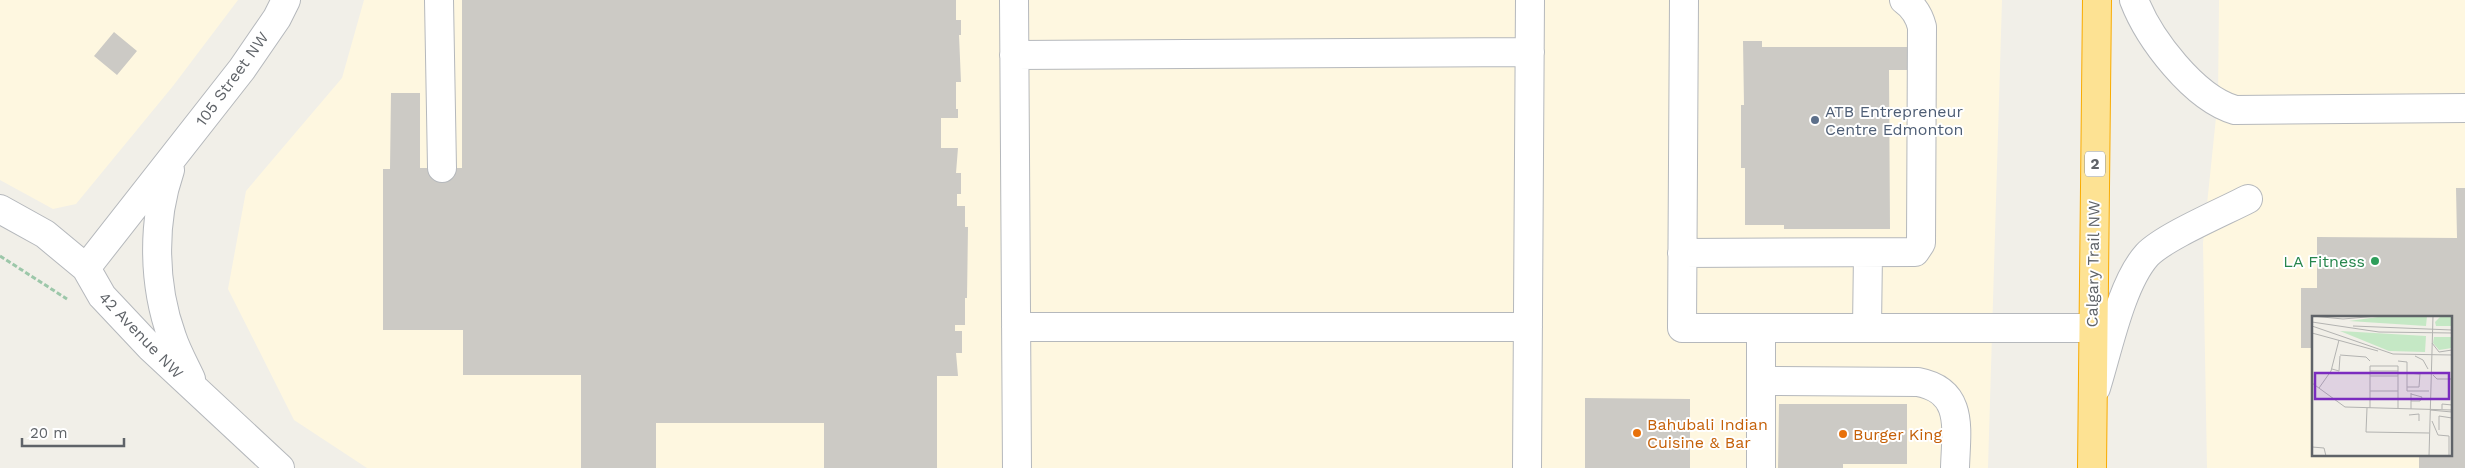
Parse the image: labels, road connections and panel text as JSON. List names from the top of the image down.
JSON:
{
  "streets": {
    "highway": ["2", "Calgary Trail NW"],
    "street": ["105 Street NW", "42 Avenue NW"]
  },
  "crossings": [
    ["105 Street NW", "42 Avenue NW"]
  ],
  "places": [
    "ATB Entrepreneur Centre Edmonton",
    "LA Fitness",
    "Bahubali Indian Cuisine & Bar",
    "Burger King"
  ],
  "scale_bar": "20 m"
}
